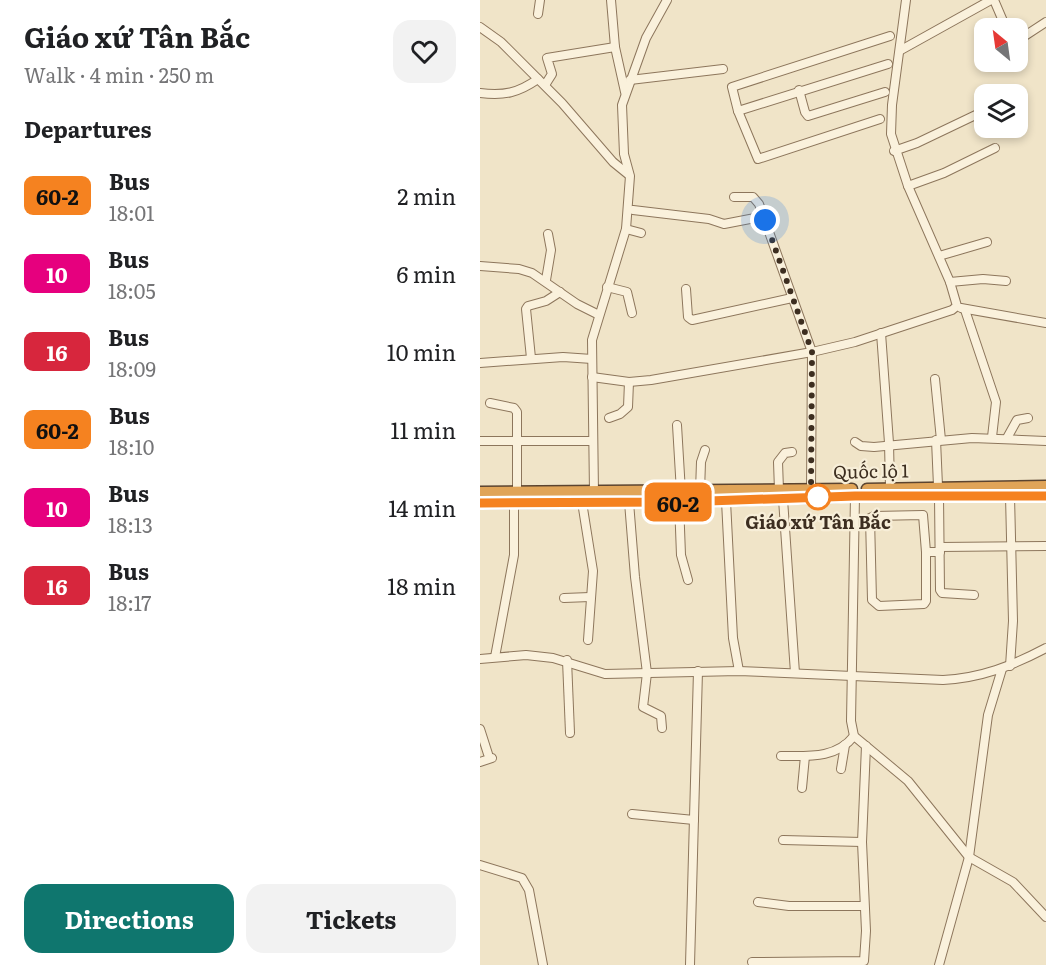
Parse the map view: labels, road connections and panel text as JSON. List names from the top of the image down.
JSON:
{
  "streets": {
    "highway": ["Quốc lộ 1"]
  },
  "places": ["Giáo xứ Tân Bắc"],
  "lines": ["bus line 60-2"],
  "north": "top left",
  "page": {
    "heading": [
      ["Giáo xứ Tân Bắc", "Walk · 4 min · 250 m"],
      "Departures"
    ],
    "on_map": "60-2",
    "list": [
      {
        "mark": "60-2",
        "name": "Bus",
        "note": "18:01",
        "value": "2 min"
      },
      {
        "mark": "10",
        "name": "Bus",
        "note": "18:05",
        "value": "6 min"
      },
      {
        "mark": "16",
        "name": "Bus",
        "note": "18:09",
        "value": "10 min"
      },
      {
        "mark": "60-2",
        "name": "Bus",
        "note": "18:10",
        "value": "11 min"
      },
      {
        "mark": "10",
        "name": "Bus",
        "note": "18:13",
        "value": "14 min"
      },
      {
        "mark": "16",
        "name": "Bus",
        "note": "18:17",
        "value": "18 min"
      }
    ],
    "buttons": ["Directions", "Tickets"]
  }
}
